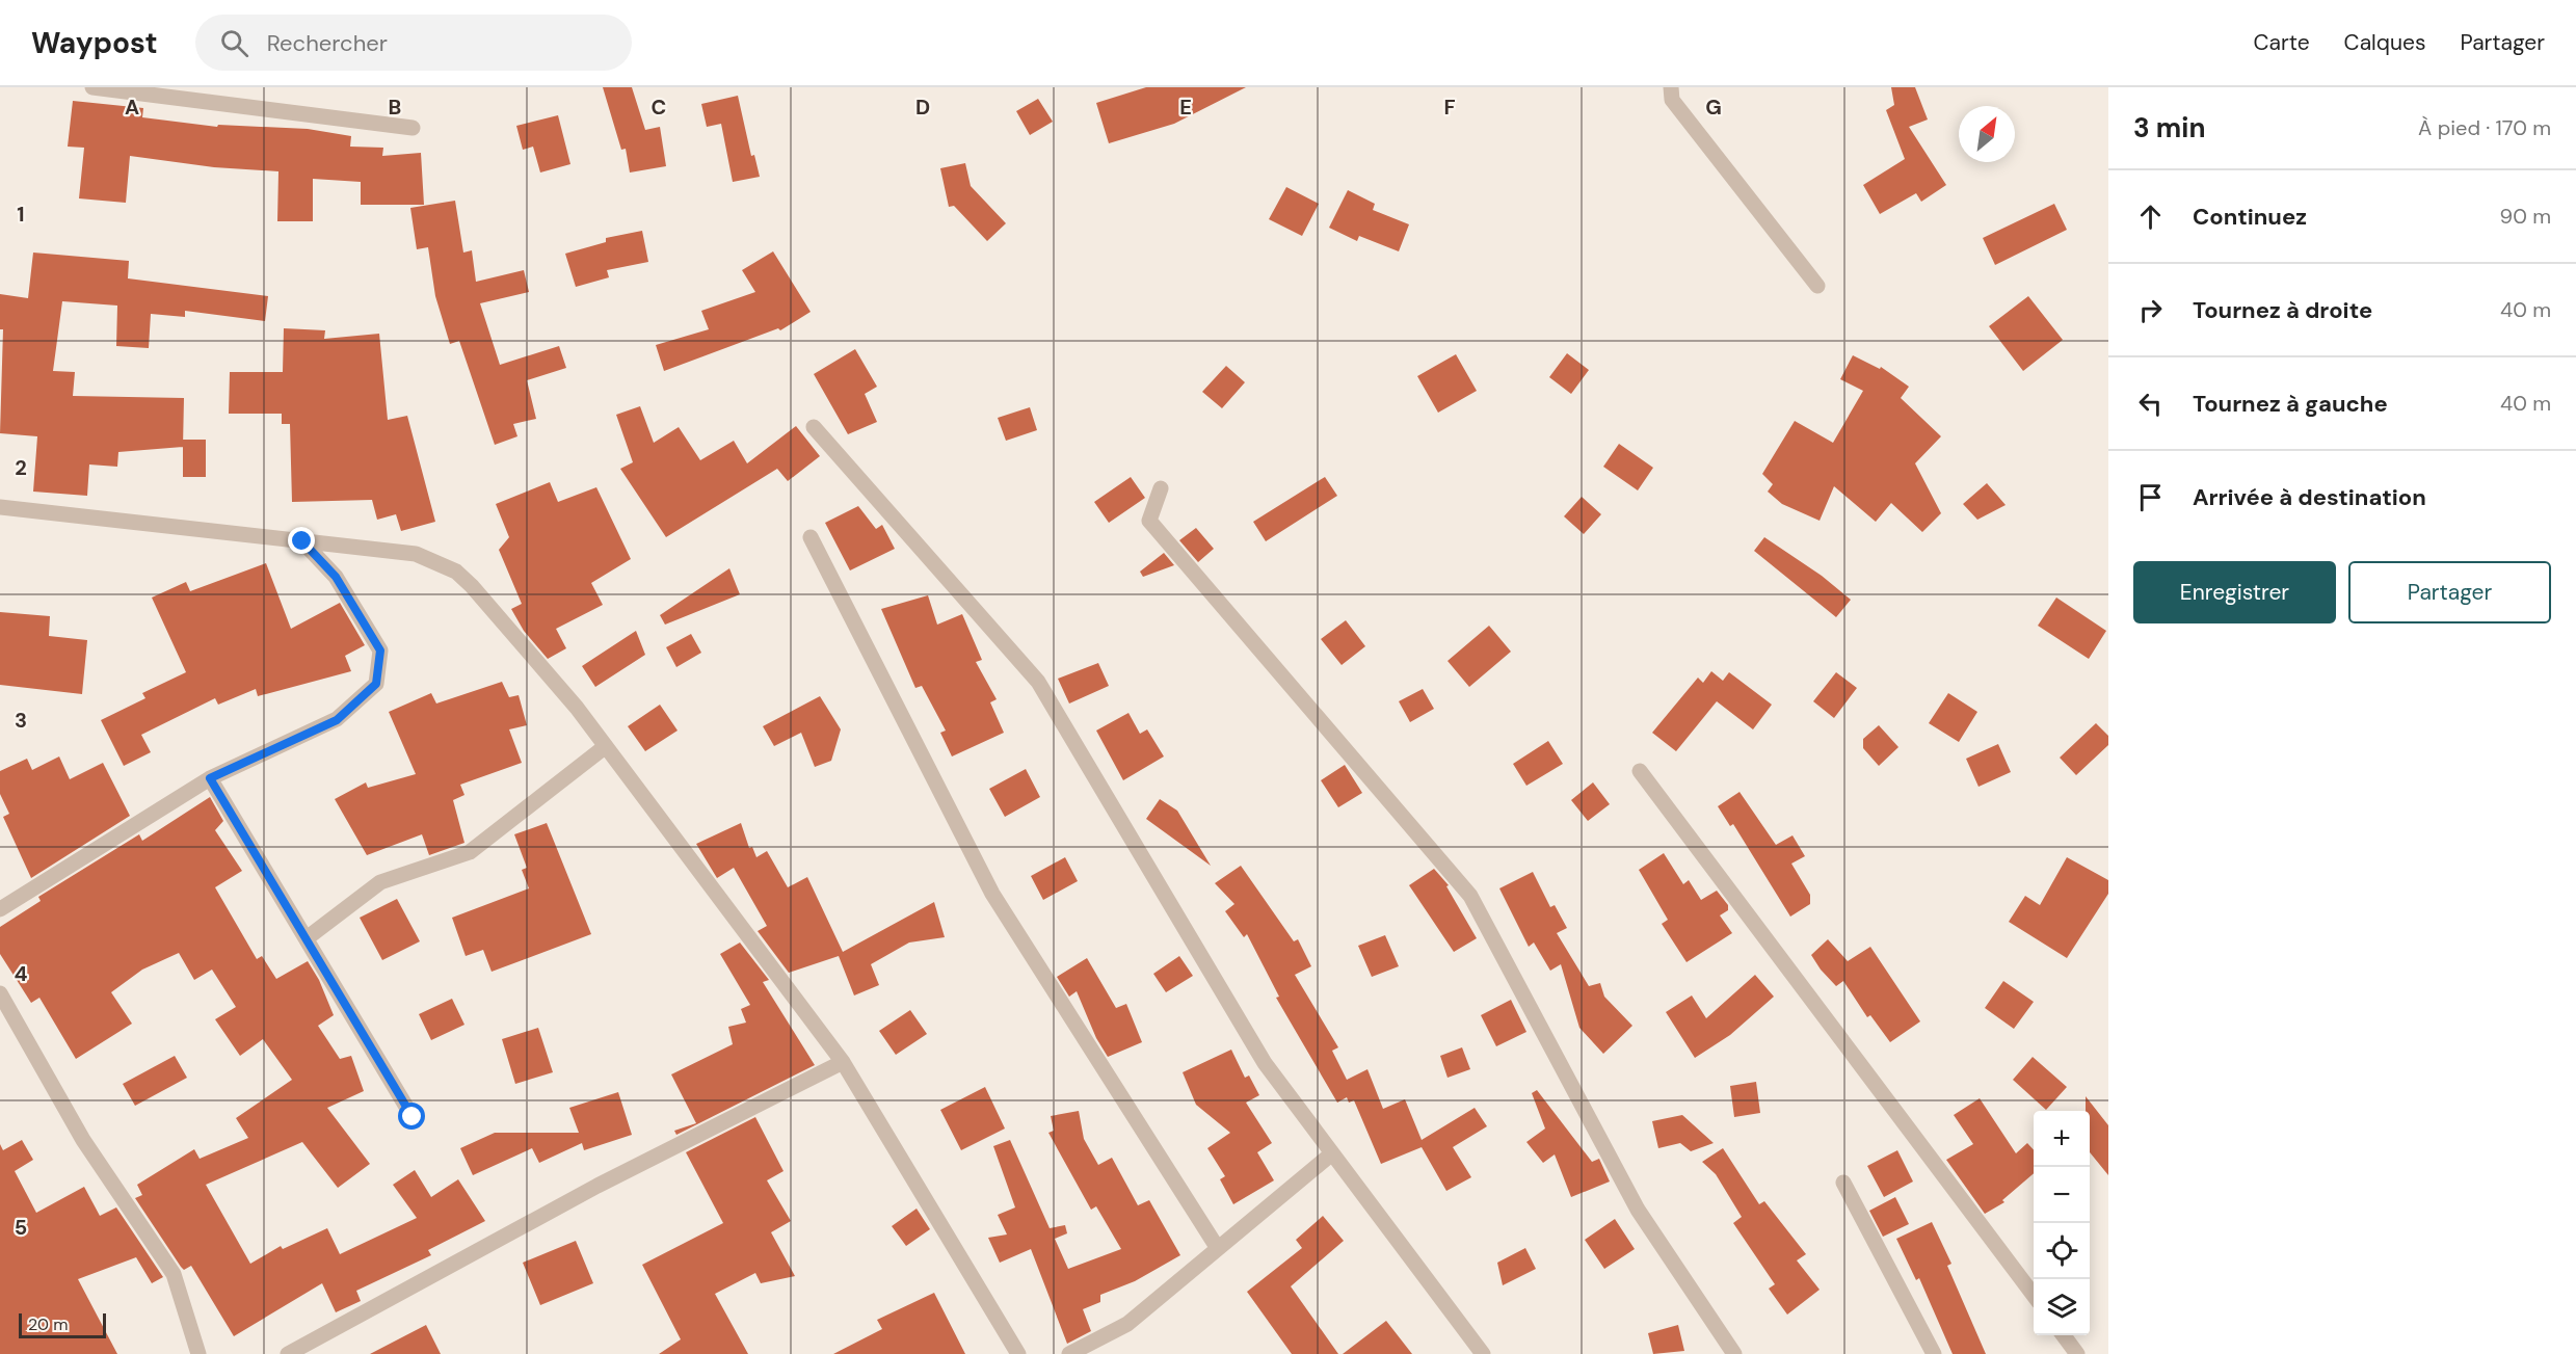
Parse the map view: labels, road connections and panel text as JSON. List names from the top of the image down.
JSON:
{
  "scale_bar": "20 m",
  "north": "top right",
  "page": {
    "header": "Waypost",
    "search": "Rechercher",
    "nav": ["Carte", "Calques", "Partager"],
    "heading": ["3 min", "À pied · 170 m"],
    "list": [
      ["Continuez", "90 m"],
      ["Tournez à droite", "40 m"],
      ["Tournez à gauche", "40 m"],
      "Arrivée à destination"
    ],
    "buttons": ["Enregistrer", "Partager"],
    "map_buttons": ["+", "−"],
    "scale": "20 m"
  },
  "grid": {
    "columns": [
      "A",
      "B",
      "C",
      "D",
      "E",
      "F",
      "G"
    ],
    "rows": [
      "1",
      "2",
      "3",
      "4",
      "5"
    ]
  }
}
